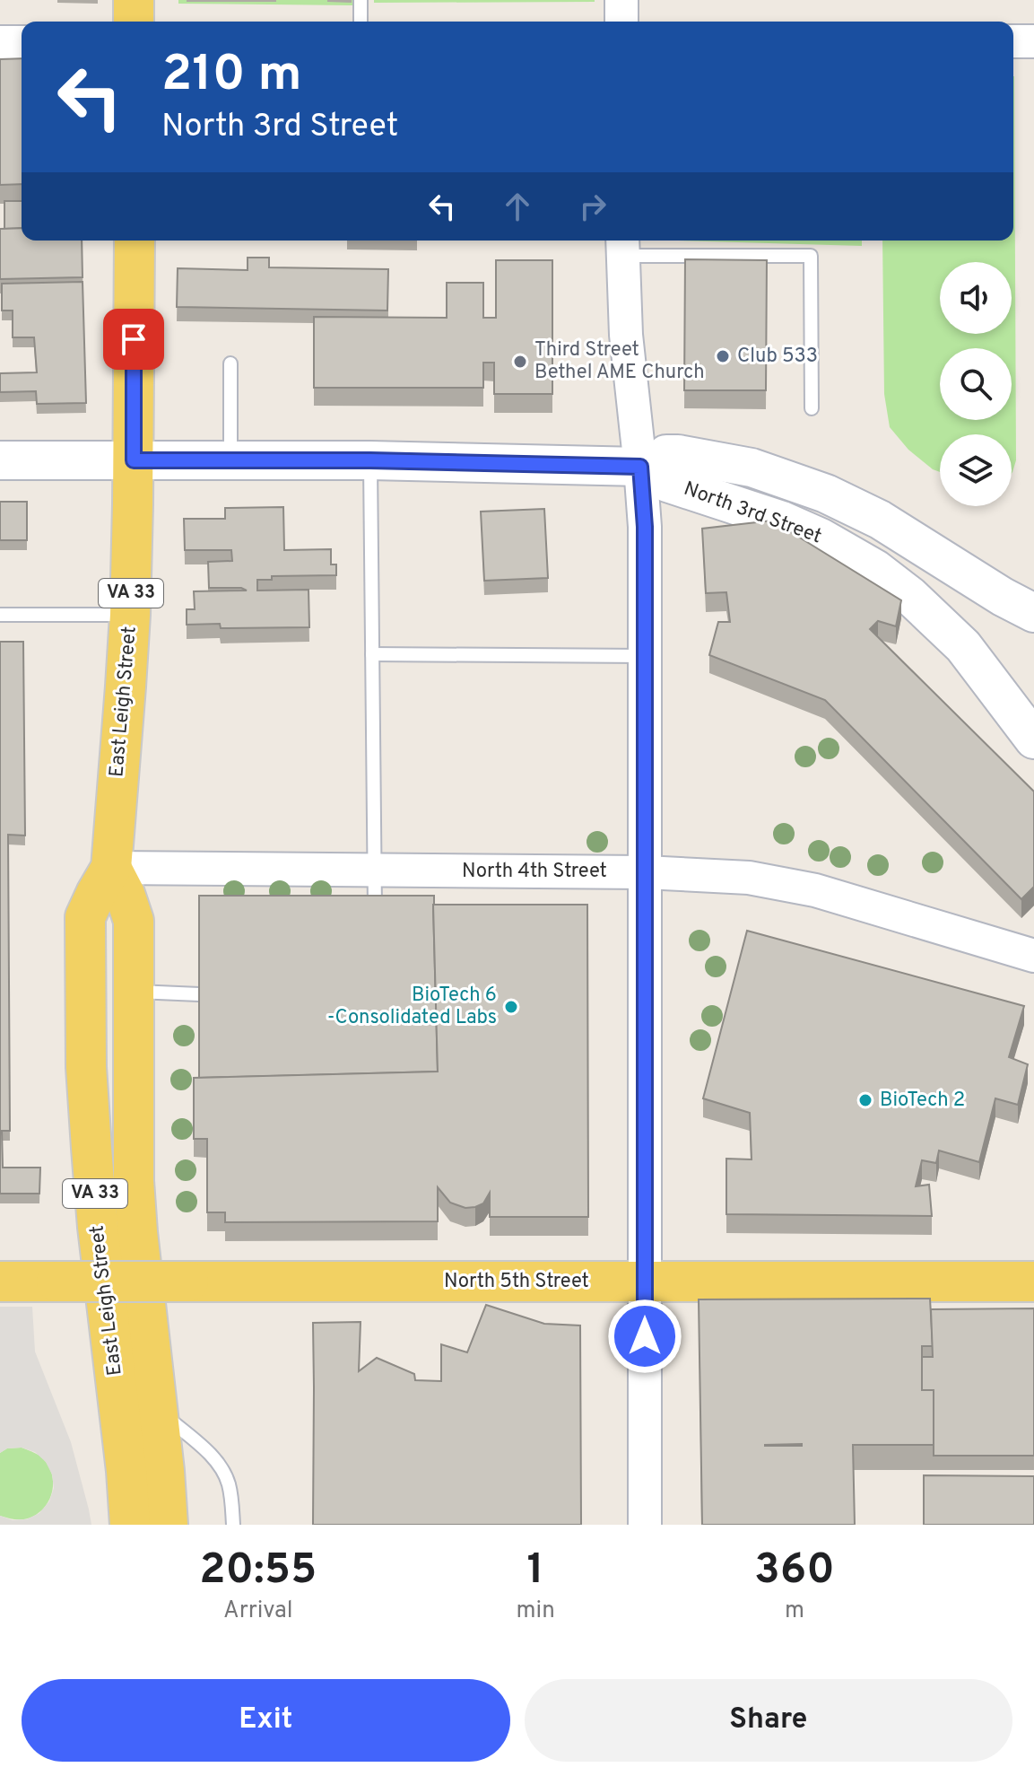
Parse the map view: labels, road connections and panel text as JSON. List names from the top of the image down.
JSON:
{
  "streets": {
    "main road": [
      "North 3rd Street",
      "VA 33",
      "East Leigh Street",
      "North 5th Street"
    ],
    "street": ["North 4th Street"]
  },
  "crossings": [
    ["North 3rd Street", "East Leigh Street"],
    ["East Leigh Street", "North 4th Street"]
  ],
  "places": [
    "Club 533",
    "Third Street Bethel AME Church",
    "BioTech 6 -Consolidated Labs",
    "BioTech 2"
  ],
  "page": {
    "turn": ["210 m", "North 3rd Street"],
    "eta": [
      "20:55",
      "Arrival",
      "1",
      "min",
      "360",
      "m"
    ],
    "buttons": ["Exit", "Share"]
  }
}
